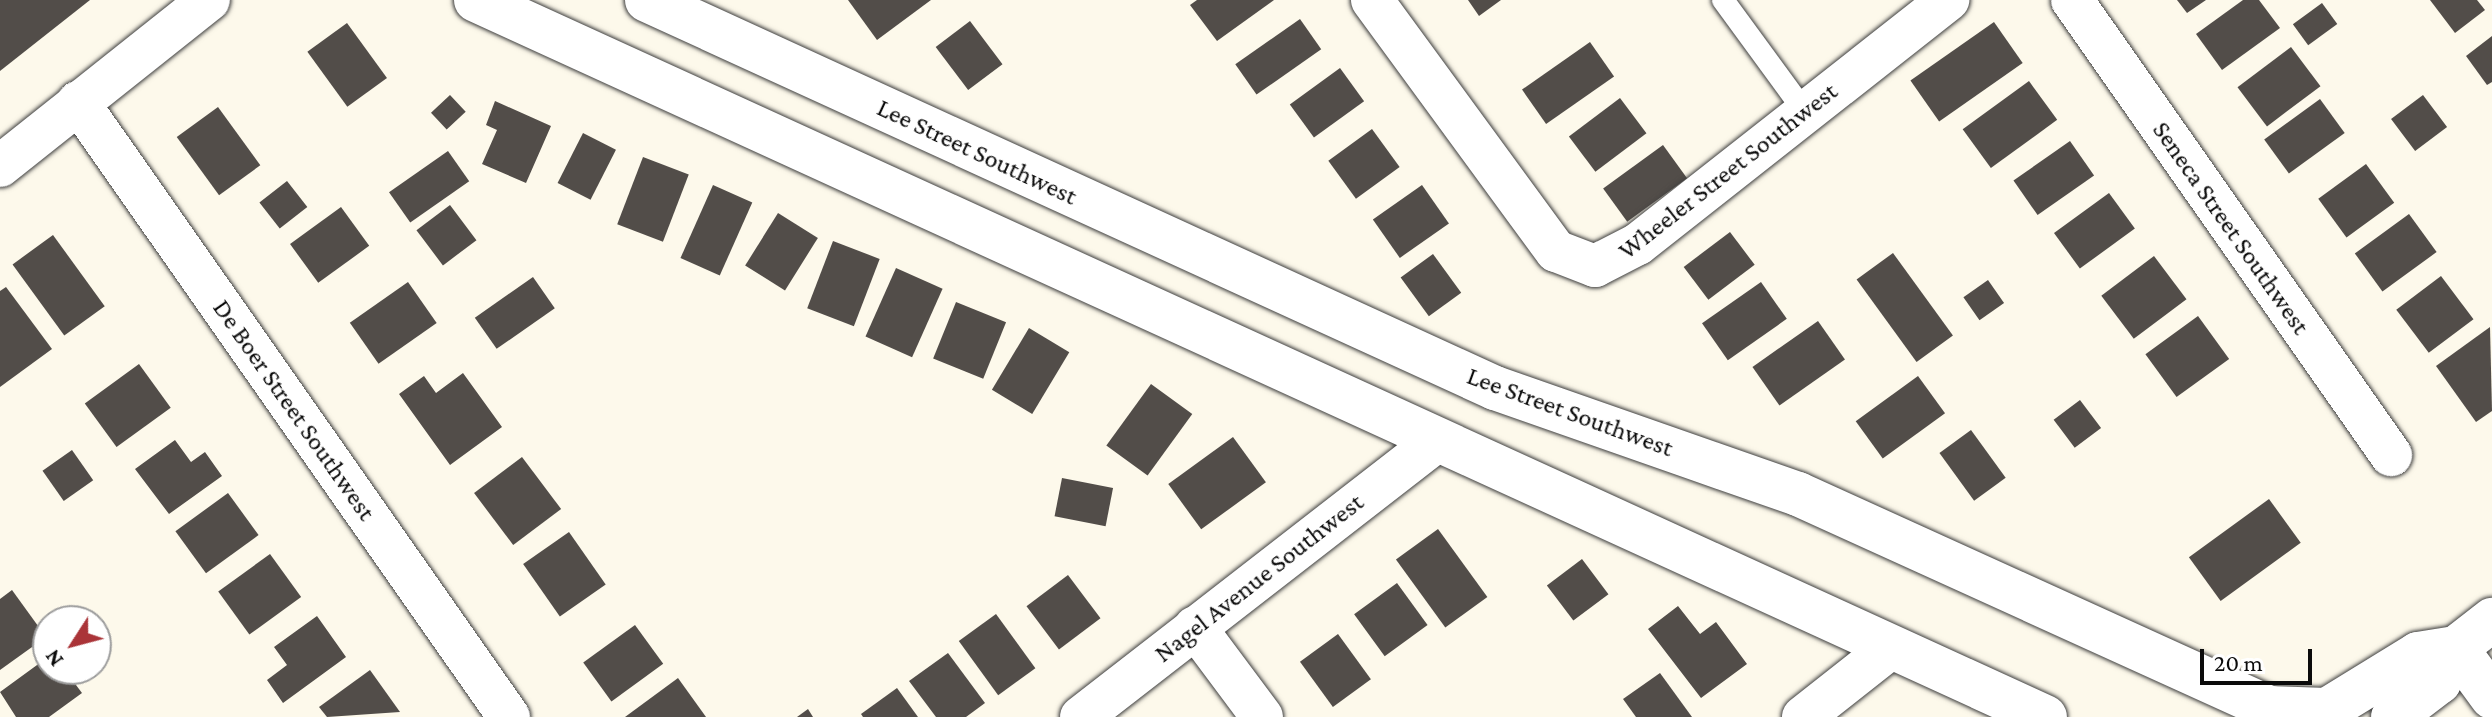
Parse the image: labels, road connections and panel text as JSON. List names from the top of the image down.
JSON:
{
  "streets": {
    "street": [
      "Lee Street Southwest",
      "Wheeler Street Southwest",
      "Seneca Street Southwest",
      "De Boer Street Southwest",
      "Nagel Avenue Southwest"
    ]
  },
  "scale_bar": "20 m",
  "north": "bottom left"
}
